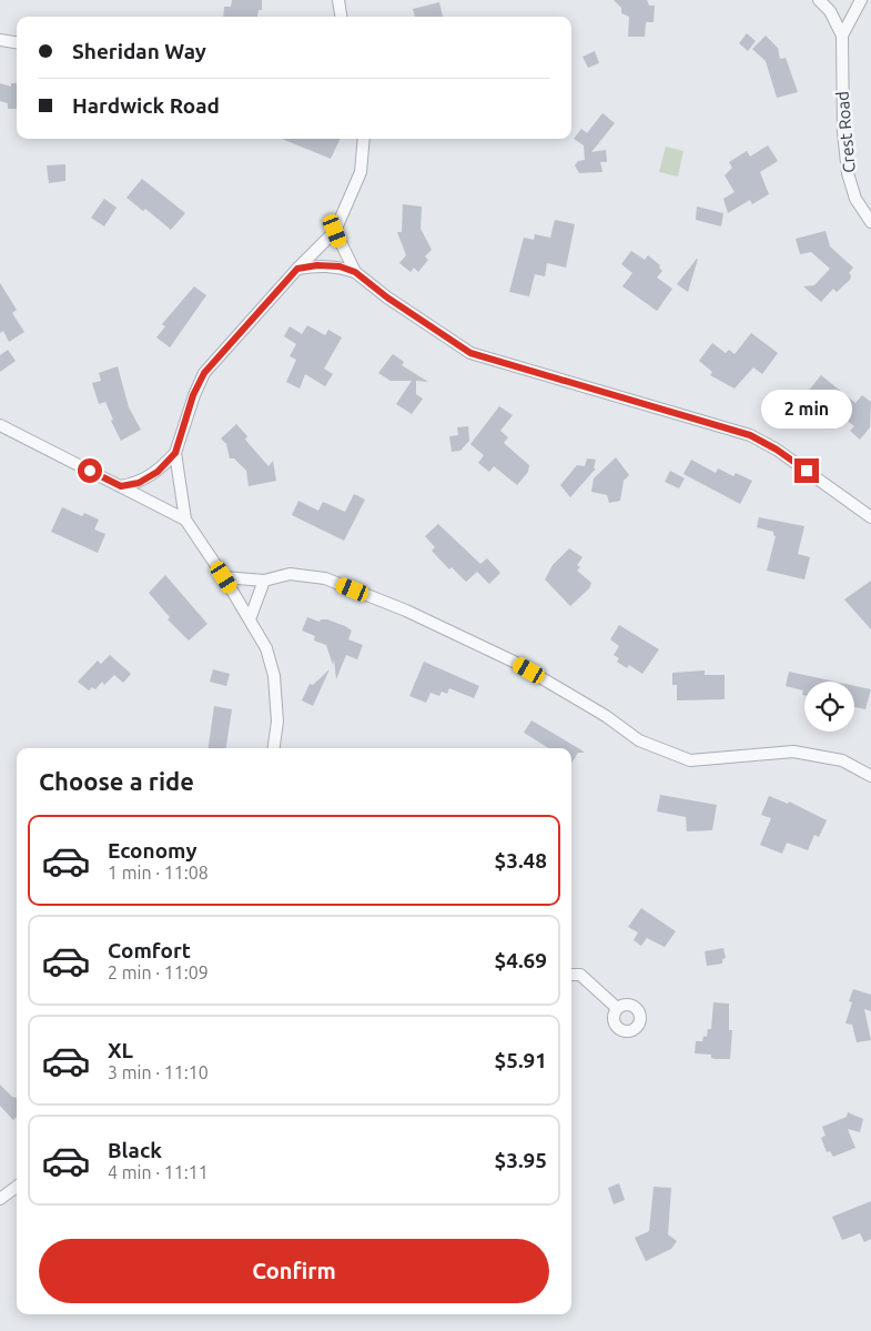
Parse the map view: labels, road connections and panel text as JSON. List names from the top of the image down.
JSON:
{
  "streets": {
    "street": ["Crest Road"]
  },
  "page": {
    "banner": ["Sheridan Way", "Hardwick Road"],
    "bubble": "2 min",
    "heading": "Choose a ride",
    "list": [
      {
        "name": "Economy",
        "note": "1 min · 11:08",
        "value": "$3.48"
      },
      {
        "name": "Comfort",
        "note": "2 min · 11:09",
        "value": "$4.69"
      },
      {
        "name": "XL",
        "note": "3 min · 11:10",
        "value": "$5.91"
      },
      {
        "name": "Black",
        "note": "4 min · 11:11",
        "value": "$3.95"
      }
    ],
    "buttons": "Confirm"
  }
}
